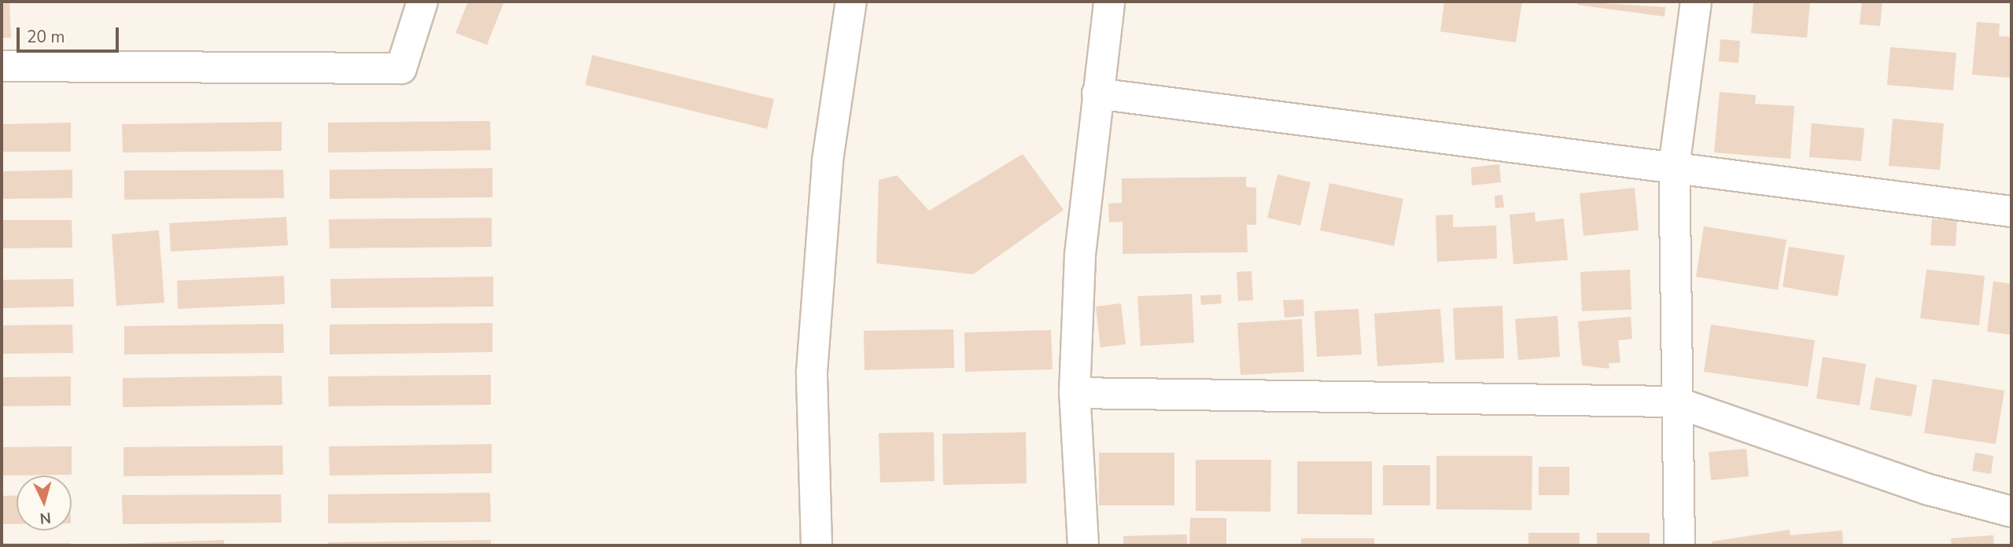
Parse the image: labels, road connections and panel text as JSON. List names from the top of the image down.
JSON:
{
  "scale_bar": "20 m",
  "north": "bottom"
}
